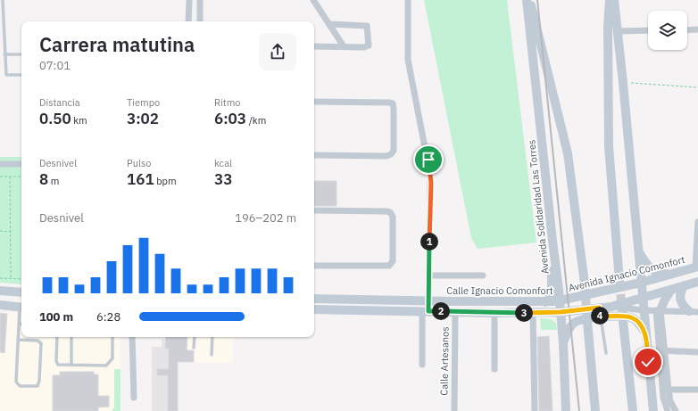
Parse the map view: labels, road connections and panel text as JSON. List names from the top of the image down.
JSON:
{
  "streets": {
    "main road": ["Avenida Solidaridad Las Torres", "Avenida Ignacio Comonfort", "Calle Ignacio Comonfort"],
    "street": ["Calle Artesanos"]
  },
  "crossings": [
    ["Avenida Solidaridad Las Torres", "Avenida Ignacio Comonfort"],
    ["Avenida Solidaridad Las Torres", "Calle Ignacio Comonfort"],
    ["Avenida Ignacio Comonfort", "Calle Ignacio Comonfort"]
  ],
  "page": {
    "heading": ["Carrera matutina", "07:01"],
    "stats": [
      ["Distancia", "0.50 km"],
      ["Tiempo", "3:02"],
      ["Ritmo", "6:03 /km"],
      ["Desnivel", "8 m"],
      ["Pulso", "161 bpm"],
      ["kcal", "33"]
    ],
    "chart": ["Desnivel", "196–202 m"],
    "pins": [
      "1",
      "2",
      "3",
      "4"
    ],
    "list": [
      {
        "name": "100 m",
        "note": "6:28"
      }
    ]
  }
}
